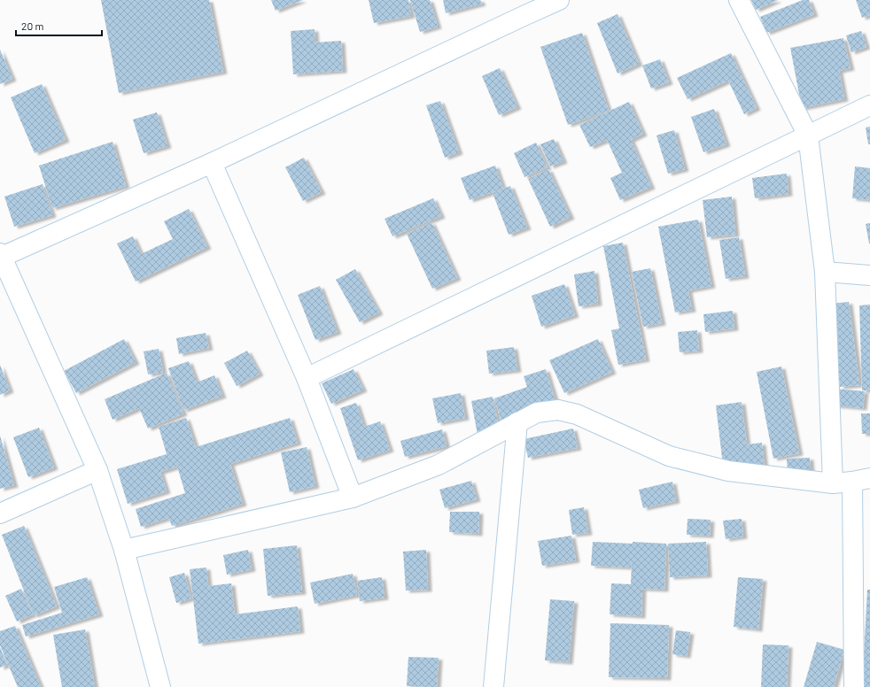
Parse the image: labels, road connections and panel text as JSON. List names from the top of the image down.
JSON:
{
  "scale_bar": "20 m"
}
